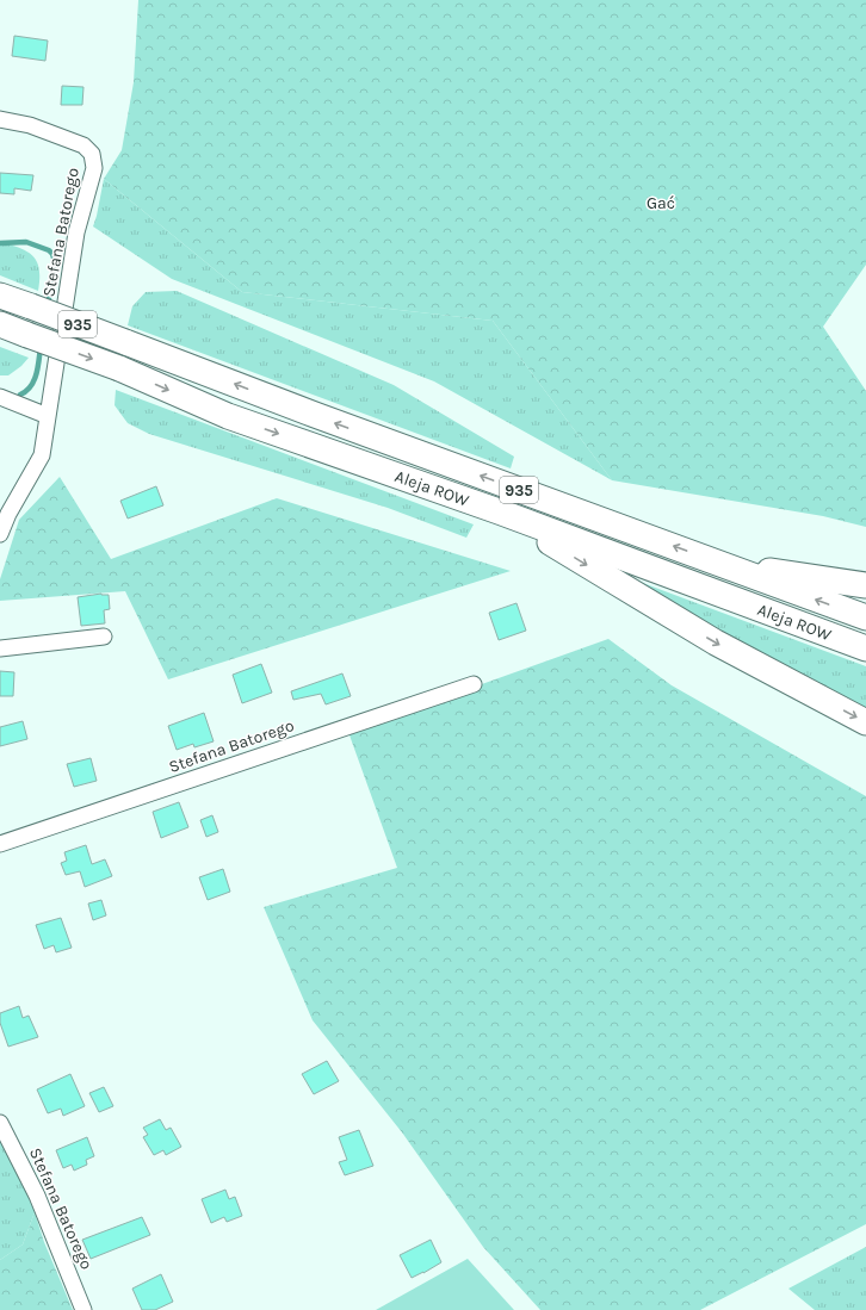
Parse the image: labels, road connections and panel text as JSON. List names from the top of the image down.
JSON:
{
  "streets": {
    "main road": ["935", "Aleja ROW"],
    "street": ["Stefana Batorego"]
  },
  "parks": ["Gać"]
}
